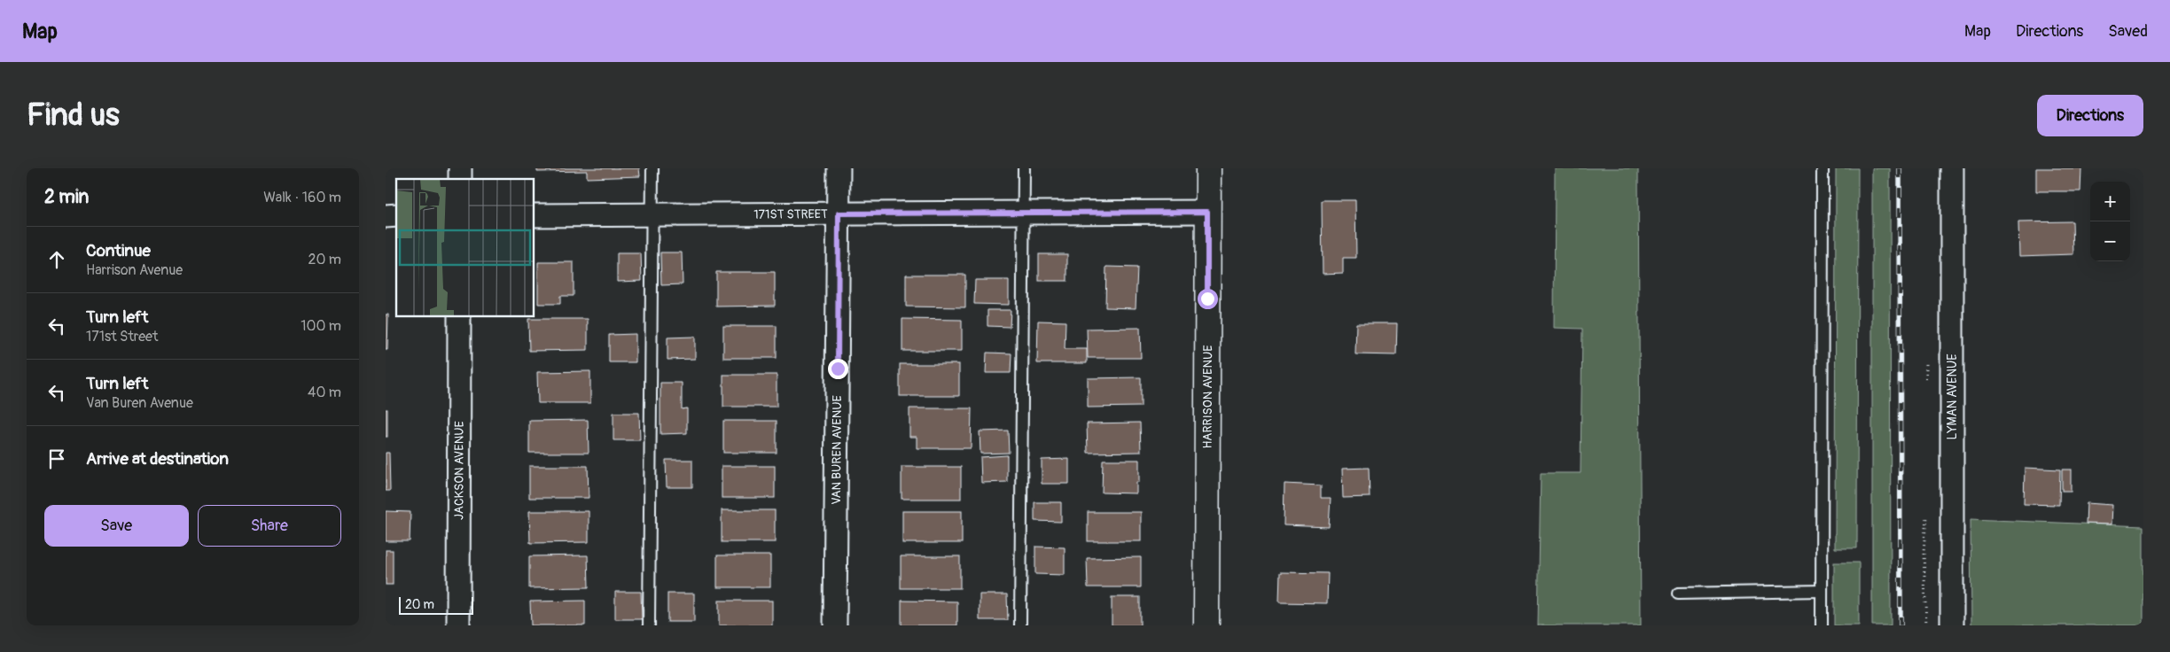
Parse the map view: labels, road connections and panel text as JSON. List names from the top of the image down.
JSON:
{
  "streets": {
    "street": [
      "171ST STREET",
      "HARRISON AVENUE",
      "LYMAN AVENUE",
      "VAN BUREN AVENUE",
      "JACKSON AVENUE"
    ]
  },
  "crossings": [
    ["171ST STREET", "HARRISON AVENUE"],
    ["171ST STREET", "VAN BUREN AVENUE"]
  ],
  "scale_bar": "20 m",
  "page": {
    "header": "Map",
    "nav": ["Map", "Directions", "Saved"],
    "buttons": [
      "Directions",
      ["Save", "Share"]
    ],
    "title": "Find us",
    "heading": ["2 min", "Walk · 160 m"],
    "map_buttons": ["+", "−"],
    "list": [
      ["Continue", "Harrison Avenue", "20 m"],
      ["Turn left", "171st Street", "100 m"],
      ["Turn left", "Van Buren Avenue", "40 m"],
      "Arrive at destination"
    ],
    "scale": "20 m"
  }
}
